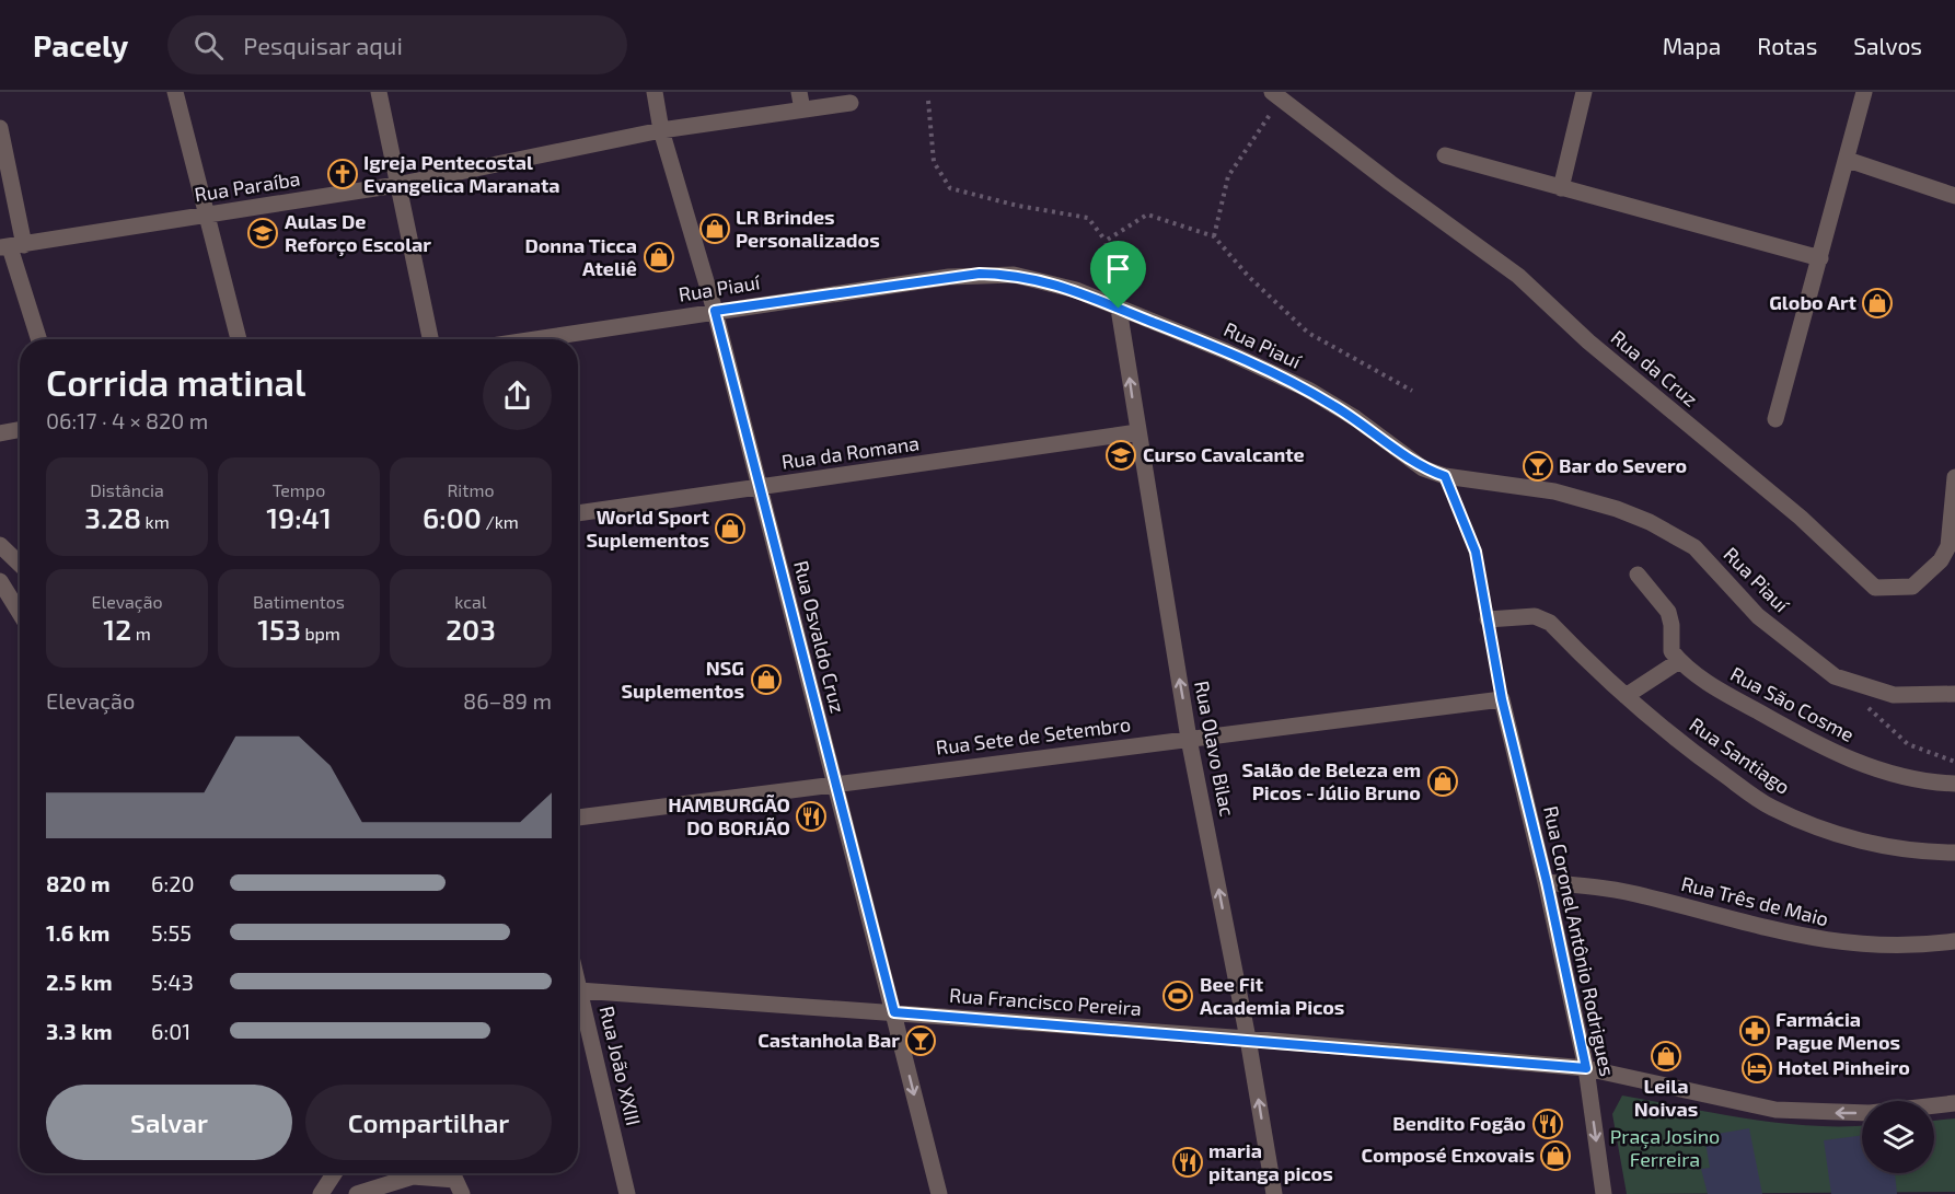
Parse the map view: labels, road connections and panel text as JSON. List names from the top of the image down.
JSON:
{
  "streets": {
    "street": [
      "Rua Paraíba",
      "Rua Piauí",
      "Rua da Cruz",
      "Rua da Romana",
      "Rua Osvaldo Cruz",
      "Rua São Cosme",
      "Rua Sete de Setembro",
      "Rua Olavo Bilac",
      "Rua Santiago",
      "Rua Três de Maio",
      "Rua Coronel Antônio Rodrigues",
      "Rua Francisco Pereira",
      "Rua João XXIII"
    ]
  },
  "crossings": [
    ["Rua Paraíba", "Rua Osvaldo Cruz"],
    ["Rua Piauí", "Rua Osvaldo Cruz"],
    ["Rua Piauí", "Rua Olavo Bilac"],
    ["Rua da Romana", "Rua Osvaldo Cruz"],
    ["Rua da Romana", "Rua Olavo Bilac"],
    ["Rua Osvaldo Cruz", "Rua Sete de Setembro"],
    ["Rua Osvaldo Cruz", "Rua Francisco Pereira"],
    ["Rua Sete de Setembro", "Rua Olavo Bilac"],
    ["Rua Sete de Setembro", "Rua Coronel Antônio Rodrigues"],
    ["Rua Olavo Bilac", "Rua Francisco Pereira"],
    ["Rua Três de Maio", "Rua Coronel Antônio Rodrigues"],
    ["Rua Coronel Antônio Rodrigues", "Rua Francisco Pereira"],
    ["Rua Francisco Pereira", "Rua João XXIII"]
  ],
  "one_way": ["Rua Olavo Bilac"],
  "parks": ["Praça Josino Ferreira"],
  "places": {
    "church": ["Igreja Pentecostal Evangelica Maranata"],
    "shop": [
      "LR Brindes Personalizados",
      "Donna Ticca Ateliê",
      "Globo Art",
      "World Sport Suplementos",
      "NSG Suplementos",
      "Salão de Beleza em Picos - Júlio Bruno",
      "Leila Noivas",
      "Composé Enxovais"
    ],
    "school or university": ["Aulas De Reforço Escolar", "Curso Cavalcante"],
    "bar": ["Bar do Severo", "Castanhola Bar"],
    "restaurant": ["HAMBURGÃO DO BORJÃO", "Bendito Fogão", "maria pitanga picos"],
    "sports": ["Bee Fit Academia Picos"],
    "pharmacy": ["Farmácia Pague Menos"],
    "hotel": ["Hotel Pinheiro"]
  },
  "page": {
    "header": "Pacely",
    "search": "Pesquisar aqui",
    "nav": ["Mapa", "Rotas", "Salvos"],
    "heading": ["Corrida matinal", "06:17 · 4 × 820 m"],
    "stats": [
      ["Distância", "3.28 km"],
      ["Tempo", "19:41"],
      ["Ritmo", "6:00 /km"],
      ["Elevação", "12 m"],
      ["Batimentos", "153 bpm"],
      ["kcal", "203"]
    ],
    "chart": ["Elevação", "86–89 m"],
    "list": [
      {
        "name": "820 m",
        "note": "6:20"
      },
      {
        "name": "1.6 km",
        "note": "5:55"
      },
      {
        "name": "2.5 km",
        "note": "5:43"
      },
      {
        "name": "3.3 km",
        "note": "6:01"
      }
    ],
    "buttons": ["Salvar", "Compartilhar"]
  }
}
